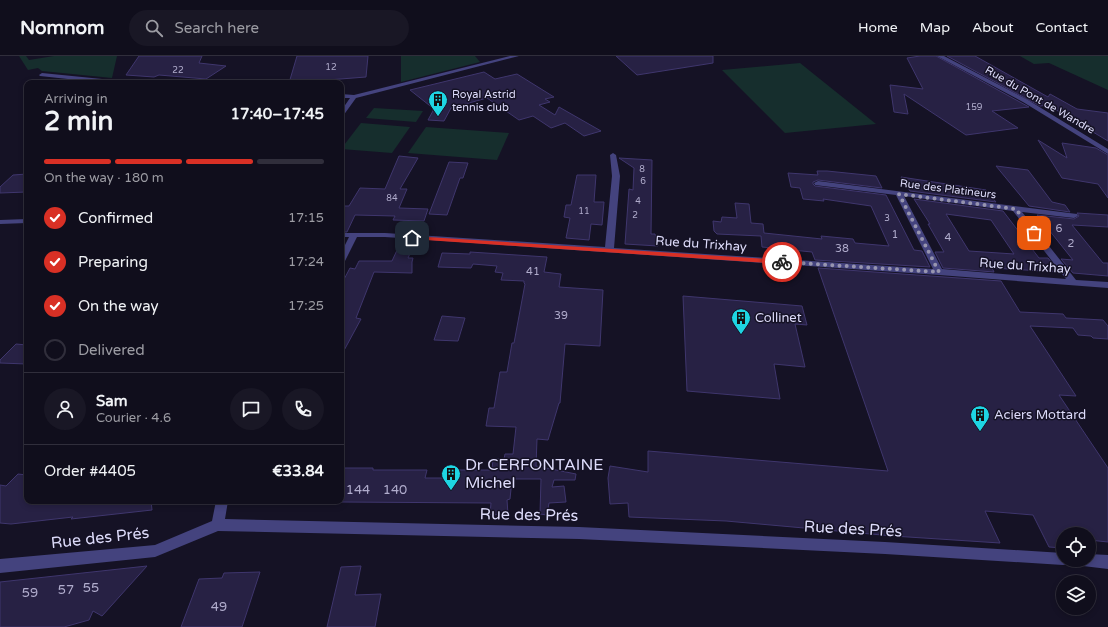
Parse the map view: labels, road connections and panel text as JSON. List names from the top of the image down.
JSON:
{
  "streets": {
    "street": [
      "Rue du Pont de Wandre",
      "Rue des Platineurs",
      "Rue du Trixhay",
      "Rue des Prés"
    ]
  },
  "places": {
    "building": [
      "Royal Astrid tennis club",
      "Collinet",
      "Aciers Mottard",
      "Dr CERFONTAINE Michel"
    ]
  },
  "house_numbers": [
    "12",
    "22",
    "159",
    "8",
    "6",
    "84",
    "4",
    "11",
    "2",
    "3",
    "6",
    "1",
    "4",
    "2",
    "38",
    "41",
    "39",
    "144",
    "140",
    "55",
    "57",
    "59",
    "49"
  ],
  "page": {
    "header": "Nomnom",
    "search": "Search here",
    "nav": [
      "Home",
      "Map",
      "About",
      "Contact"
    ],
    "heading": ["2 min", "Arriving in", "17:40–17:45"],
    "panel": [
      "Sam",
      "Courier · 4.6",
      "Order #4405",
      "€33.84"
    ],
    "bar": "On the way · 180 m",
    "list": [
      ["Confirmed", "17:15"],
      ["Preparing", "17:24"],
      ["On the way", "17:25"],
      "Delivered"
    ]
  }
}
